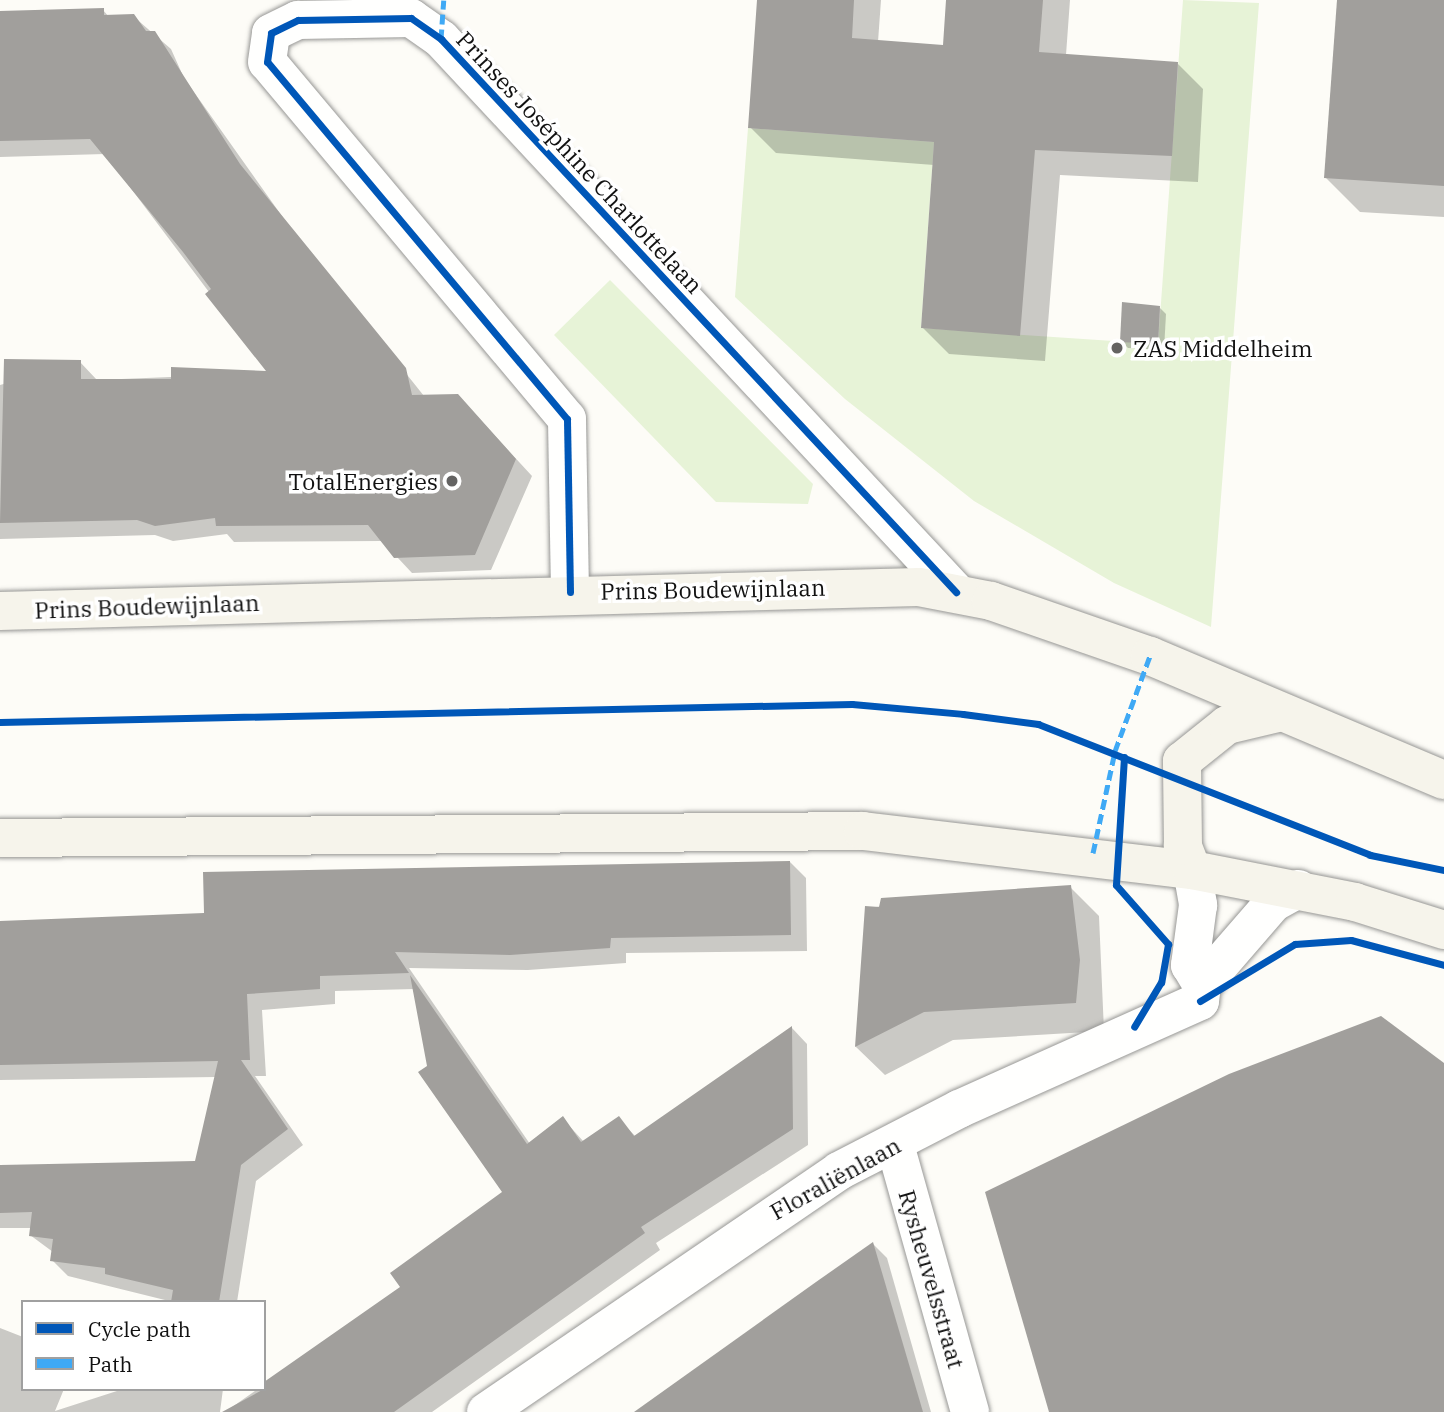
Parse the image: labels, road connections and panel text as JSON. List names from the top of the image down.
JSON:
{
  "streets": {
    "main road": ["Prins Boudewijnlaan"],
    "street": ["Prinses Joséphine Charlottelaan", "Floraliënlaan", "Rysheuvelsstraat"]
  },
  "crossings": [
    ["Prinses Joséphine Charlottelaan", "Prins Boudewijnlaan"],
    ["Floraliënlaan", "Rysheuvelsstraat"]
  ],
  "places": ["ZAS Middelheim", "TotalEnergies"],
  "legend": ["Cycle path", "Path"]
}
